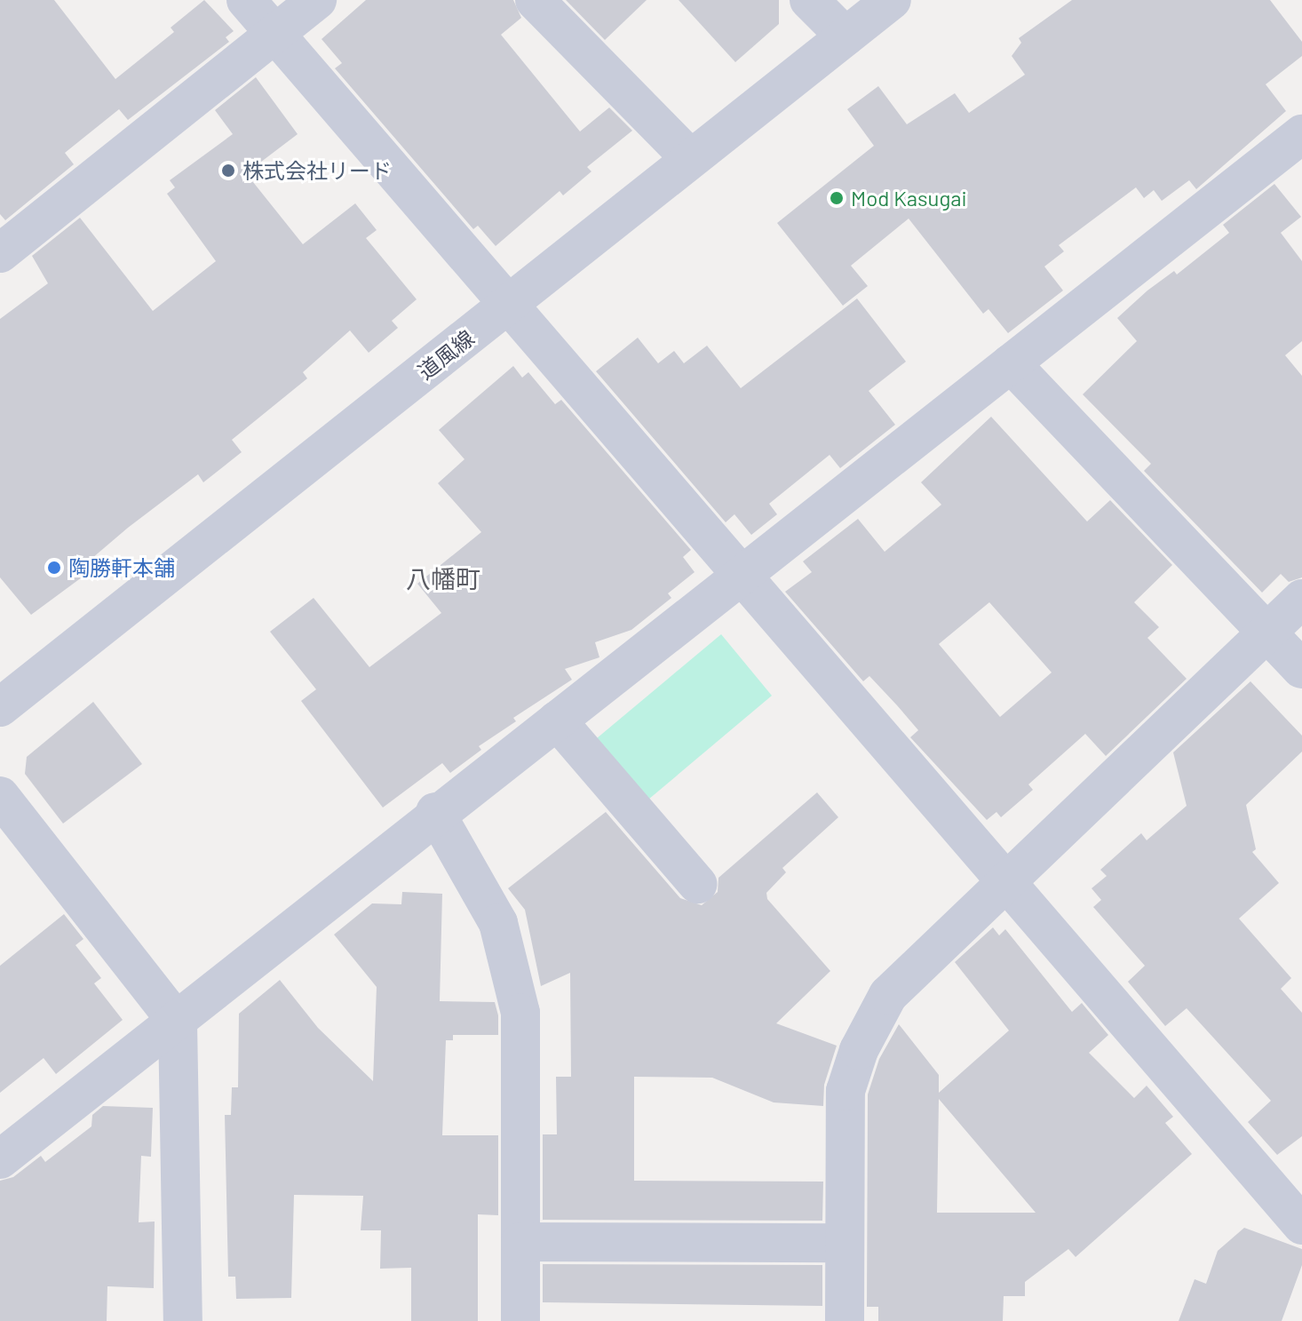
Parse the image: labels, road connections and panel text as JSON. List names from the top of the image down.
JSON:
{
  "streets": {
    "street": ["道風線"]
  },
  "districts": ["八幡町"],
  "places": ["株式会社リード", "Mod Kasugai", "陶勝軒本舗"]
}
